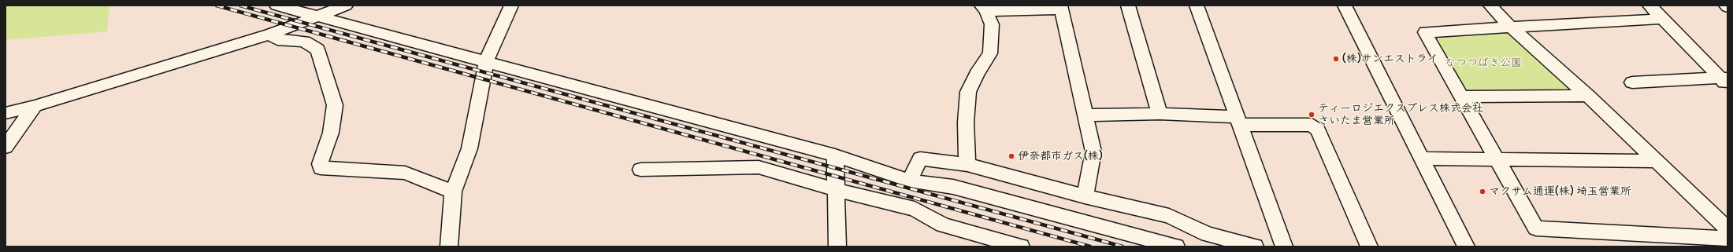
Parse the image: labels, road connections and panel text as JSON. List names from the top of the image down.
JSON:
{
  "parks": ["なつつばき公園"],
  "places": [
    "(株)サンエストライ",
    "ティーロジエクスプレス株式会社 さいたま営業所",
    "伊奈都市ガス(株)",
    "マクサム通運(株) 埼玉営業所"
  ]
}
